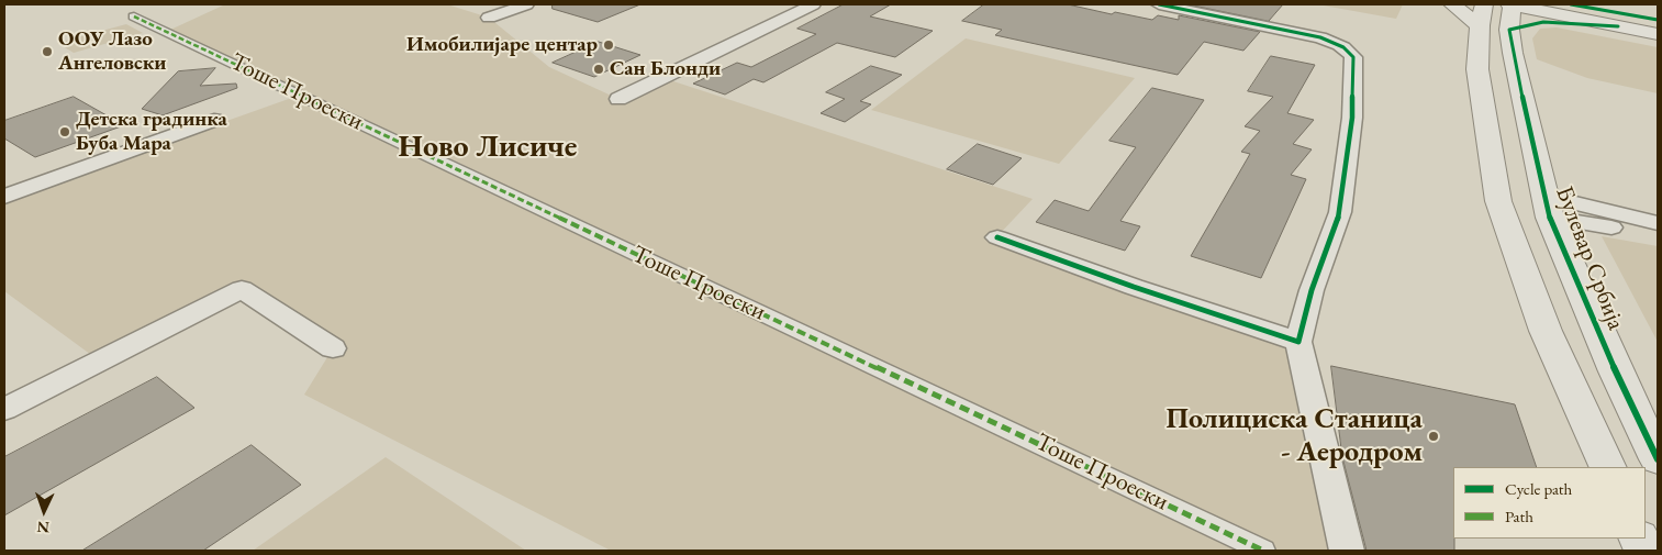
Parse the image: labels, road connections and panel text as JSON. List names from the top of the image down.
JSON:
{
  "streets": {
    "street": ["Тоше Проески", "Булевар Србија"]
  },
  "districts": ["Ново Лисиче"],
  "places": [
    "Имобилијаре центар",
    "ООУ Лазо Ангеловски",
    "Сан Блонди",
    "Детска градинка Буба Мара",
    "Полициска Станица - Аеродром"
  ],
  "legend": ["Cycle path", "Path"],
  "north": "bottom"
}
